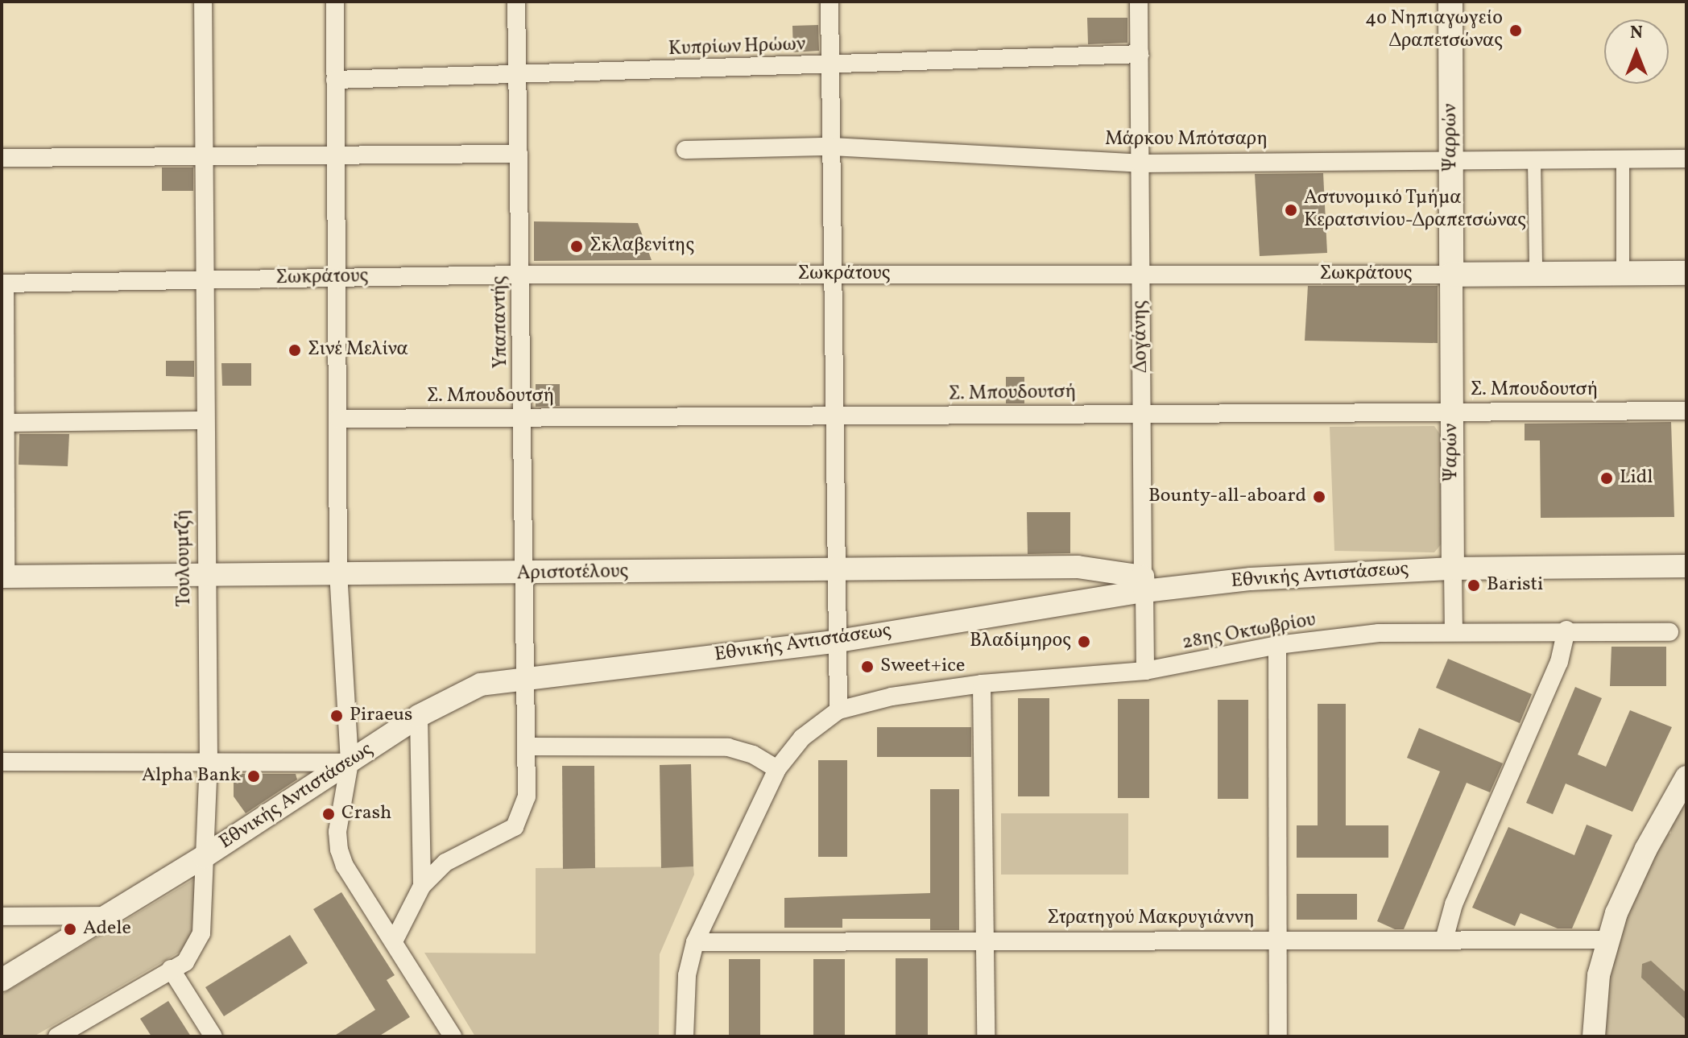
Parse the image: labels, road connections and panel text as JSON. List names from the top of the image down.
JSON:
{
  "streets": {
    "main road": ["Ψαρρών", "Σωκράτους"],
    "street": [
      "Κυπρίων Ηρώων",
      "Μάρκου Μπότσαρη",
      "Υπαπαντής",
      "Δογάνης",
      "Σ. Μπουδουτσή",
      "Ψαρών",
      "Τουλουμτζή",
      "Αριστοτέλους",
      "Εθνικής Αντιστάσεως",
      "28ης Οκτωβρίου",
      "Στρατηγού Μακρυγιάννη"
    ]
  },
  "crossings": [
    ["Κυπρίων Ηρώων", "Υπαπαντής"],
    ["Κυπρίων Ηρώων", "Δογάνης"],
    ["Ψαρρών", "Μάρκου Μπότσαρη"],
    ["Ψαρρών", "Σωκράτους"],
    ["Ψαρρών", "Ψαρών"],
    ["Μάρκου Μπότσαρη", "Δογάνης"],
    ["Σωκράτους", "Υπαπαντής"],
    ["Σωκράτους", "Δογάνης"],
    ["Σωκράτους", "Ψαρών"],
    ["Σωκράτους", "Τουλουμτζή"],
    ["Υπαπαντής", "Σ. Μπουδουτσή"],
    ["Υπαπαντής", "Αριστοτέλους"],
    ["Υπαπαντής", "Εθνικής Αντιστάσεως"],
    ["Δογάνης", "Σ. Μπουδουτσή"],
    ["Δογάνης", "Αριστοτέλους"],
    ["Δογάνης", "Εθνικής Αντιστάσεως"],
    ["Δογάνης", "28ης Οκτωβρίου"],
    ["Σ. Μπουδουτσή", "Ψαρών"],
    ["Ψαρών", "Εθνικής Αντιστάσεως"],
    ["Ψαρών", "28ης Οκτωβρίου"],
    ["Τουλουμτζή", "Αριστοτέλους"],
    ["Τουλουμτζή", "Εθνικής Αντιστάσεως"],
    ["Αριστοτέλους", "Εθνικής Αντιστάσεως"]
  ],
  "places": [
    "4ο Νηπιαγωγείο Δραπετσώνας",
    "Αστυνομικό Τμήμα Κερατσινίου-Δραπετσώνας",
    "Σκλαβενίτης",
    "Σινέ Μελίνα",
    "Lidl",
    "Bounty-all-aboard",
    "Baristi",
    "Βλαδίμηρος",
    "Sweet+ice",
    "Piraeus",
    "Alpha Bank",
    "Crash",
    "Adele"
  ],
  "north": "top"
}
